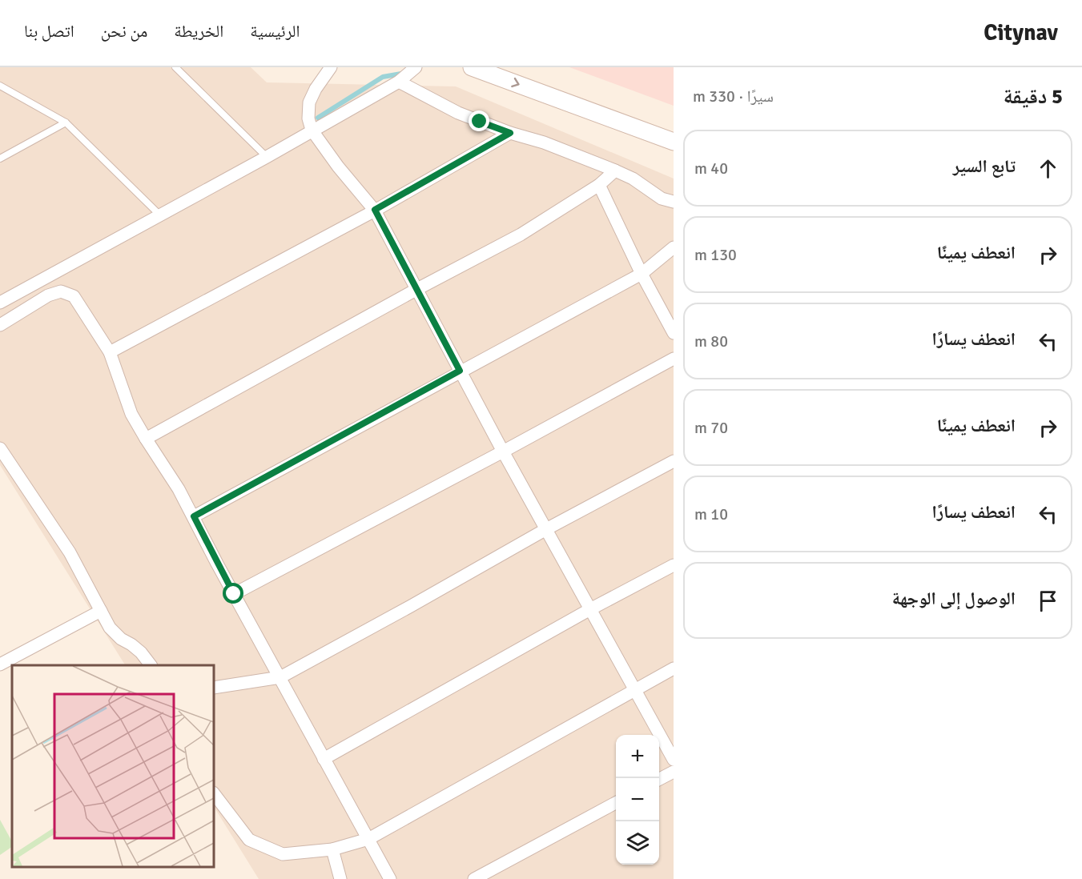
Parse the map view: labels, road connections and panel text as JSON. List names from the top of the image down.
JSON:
{
  "page": {
    "header": "Citynav",
    "nav": [
      "الرئيسية",
      "الخريطة",
      "من نحن",
      "اتصل بنا"
    ],
    "heading": ["5 دقيقة", "سيرًا · 330 m"],
    "list": [
      ["تابع السير", "40 m"],
      ["انعطف يمينًا", "130 m"],
      ["انعطف يسارًا", "80 m"],
      ["انعطف يمينًا", "70 m"],
      ["انعطف يسارًا", "10 m"],
      "الوصول إلى الوجهة"
    ],
    "map_buttons": ["+", "−"]
  }
}
